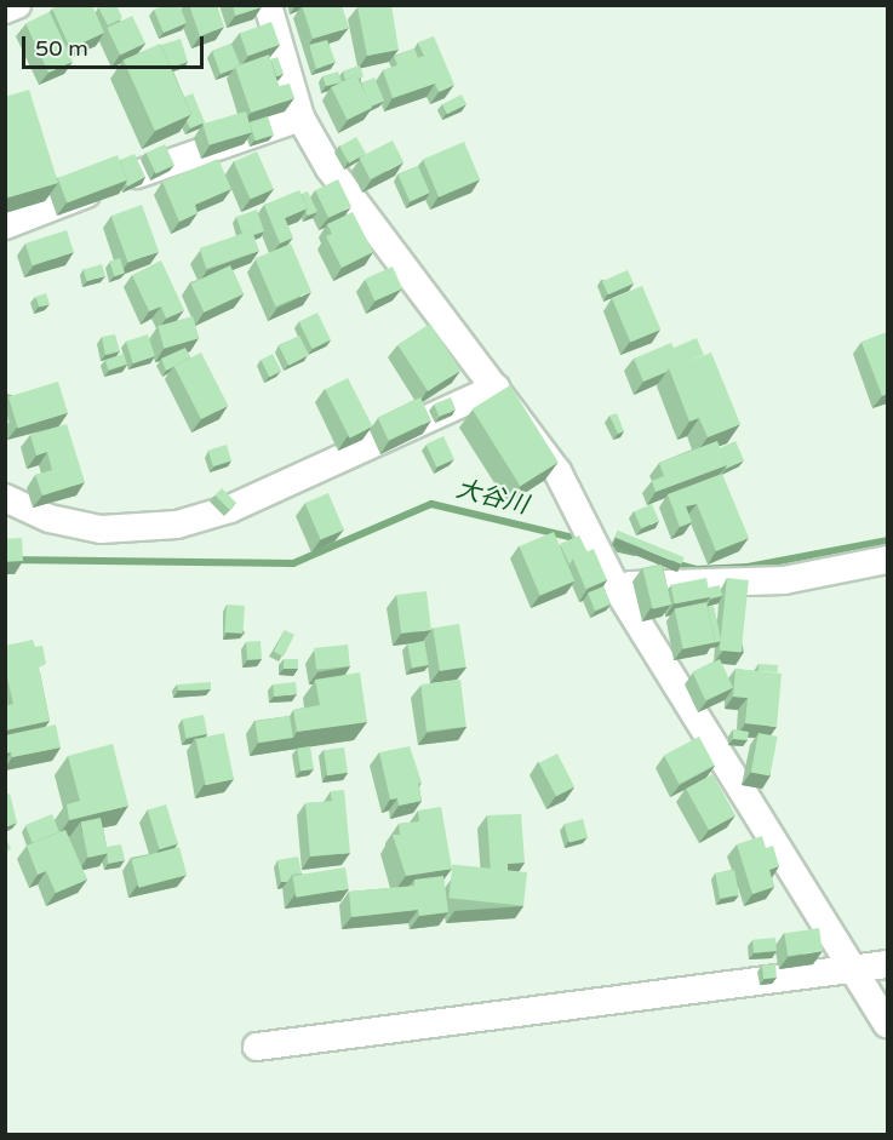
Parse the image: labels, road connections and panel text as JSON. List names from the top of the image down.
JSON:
{
  "water": ["大谷川"],
  "scale_bar": "50 m"
}
